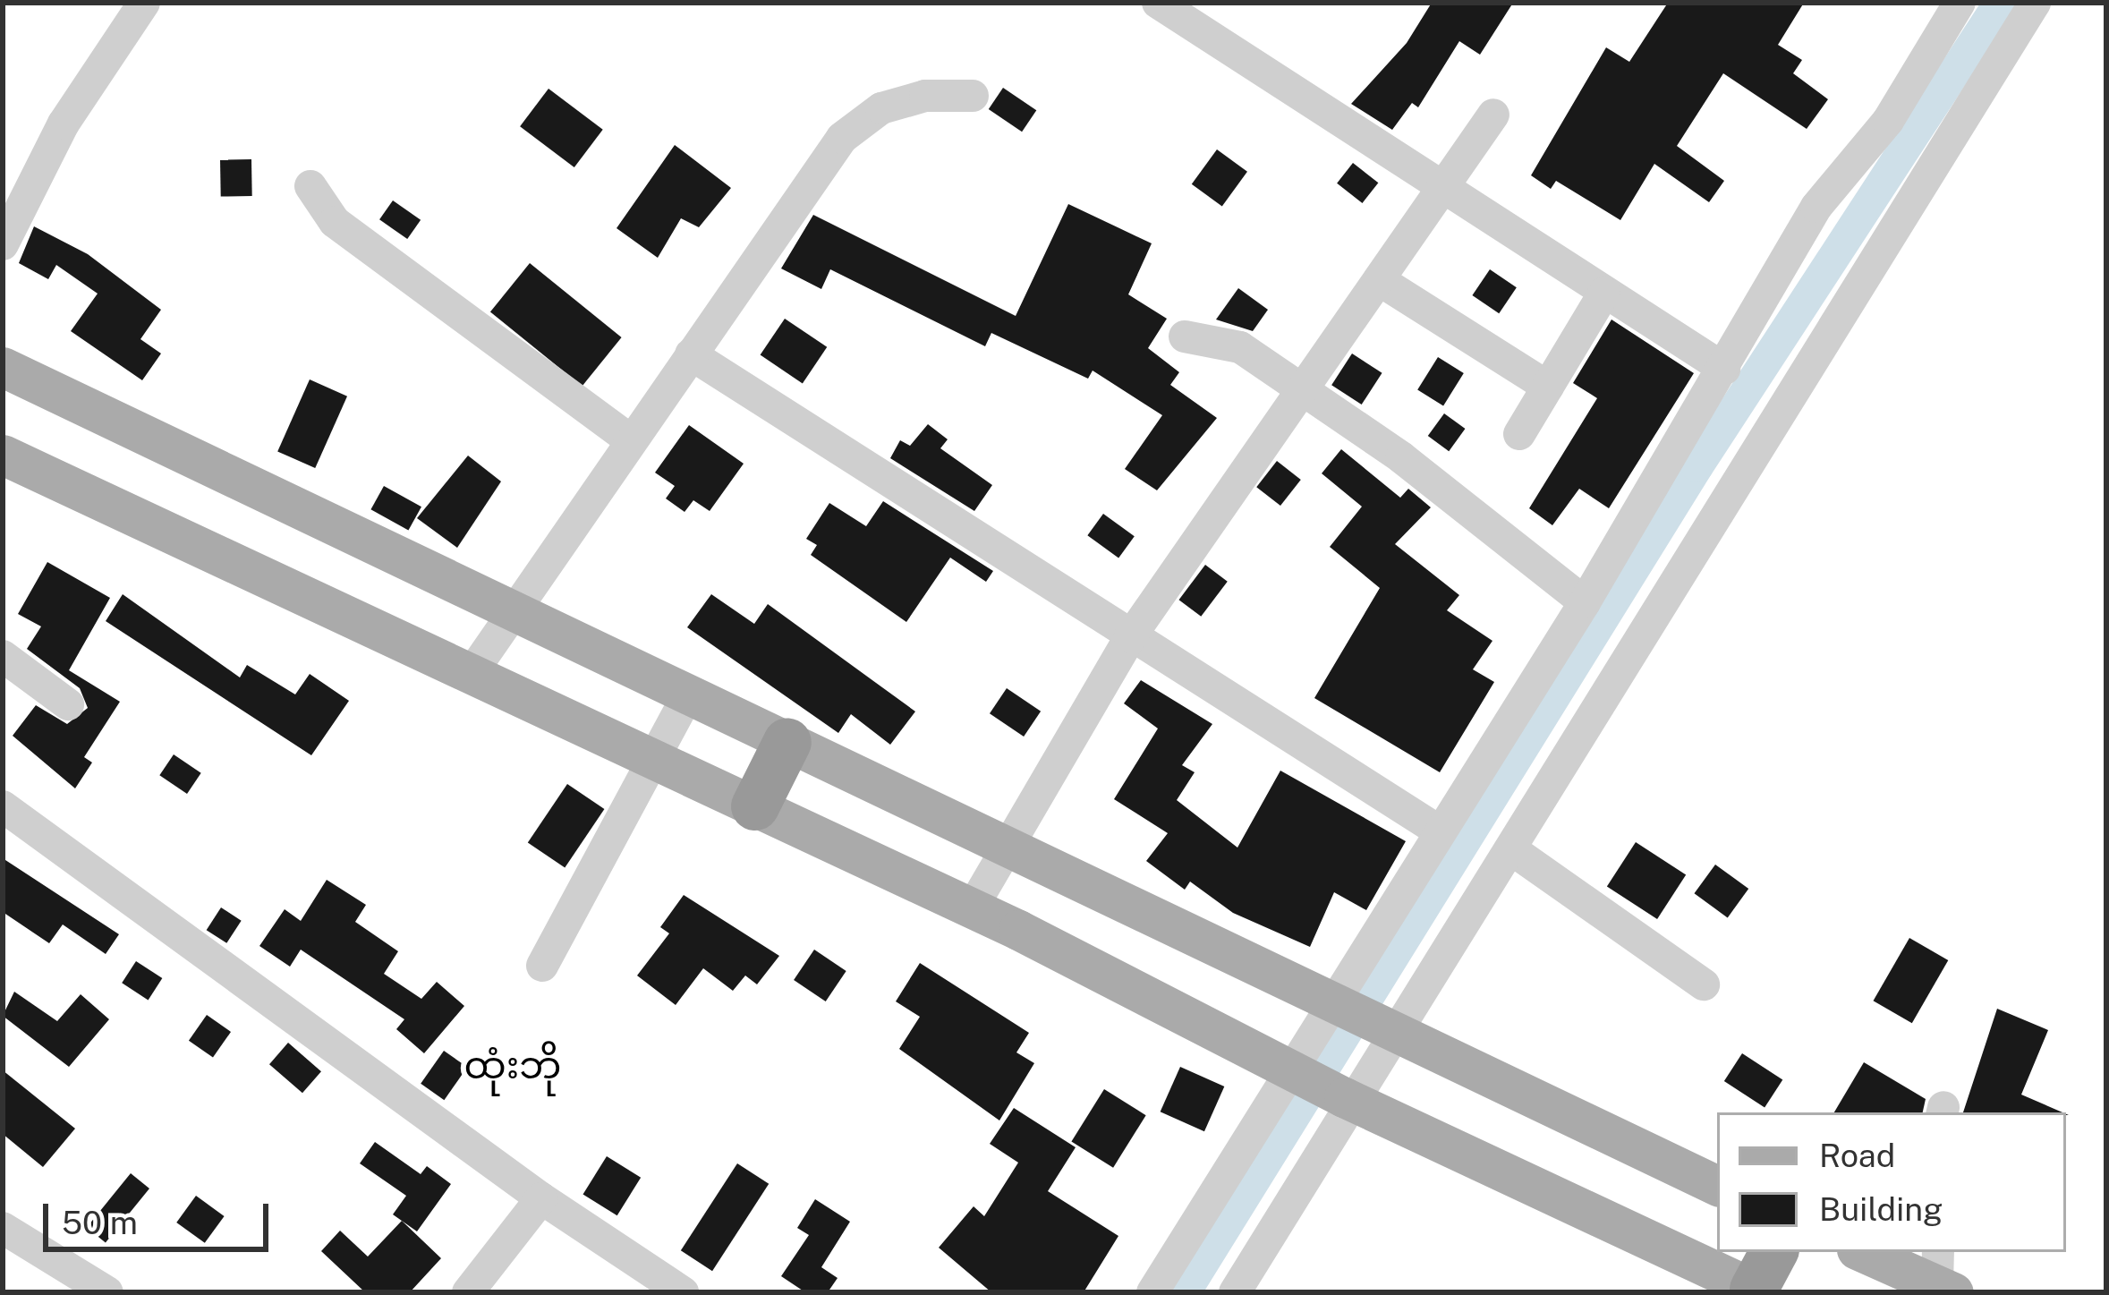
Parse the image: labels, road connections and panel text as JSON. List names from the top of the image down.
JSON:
{
  "districts": ["ထုံးဘို"],
  "legend": ["Road", "Building"],
  "scale_bar": "50 m"
}
